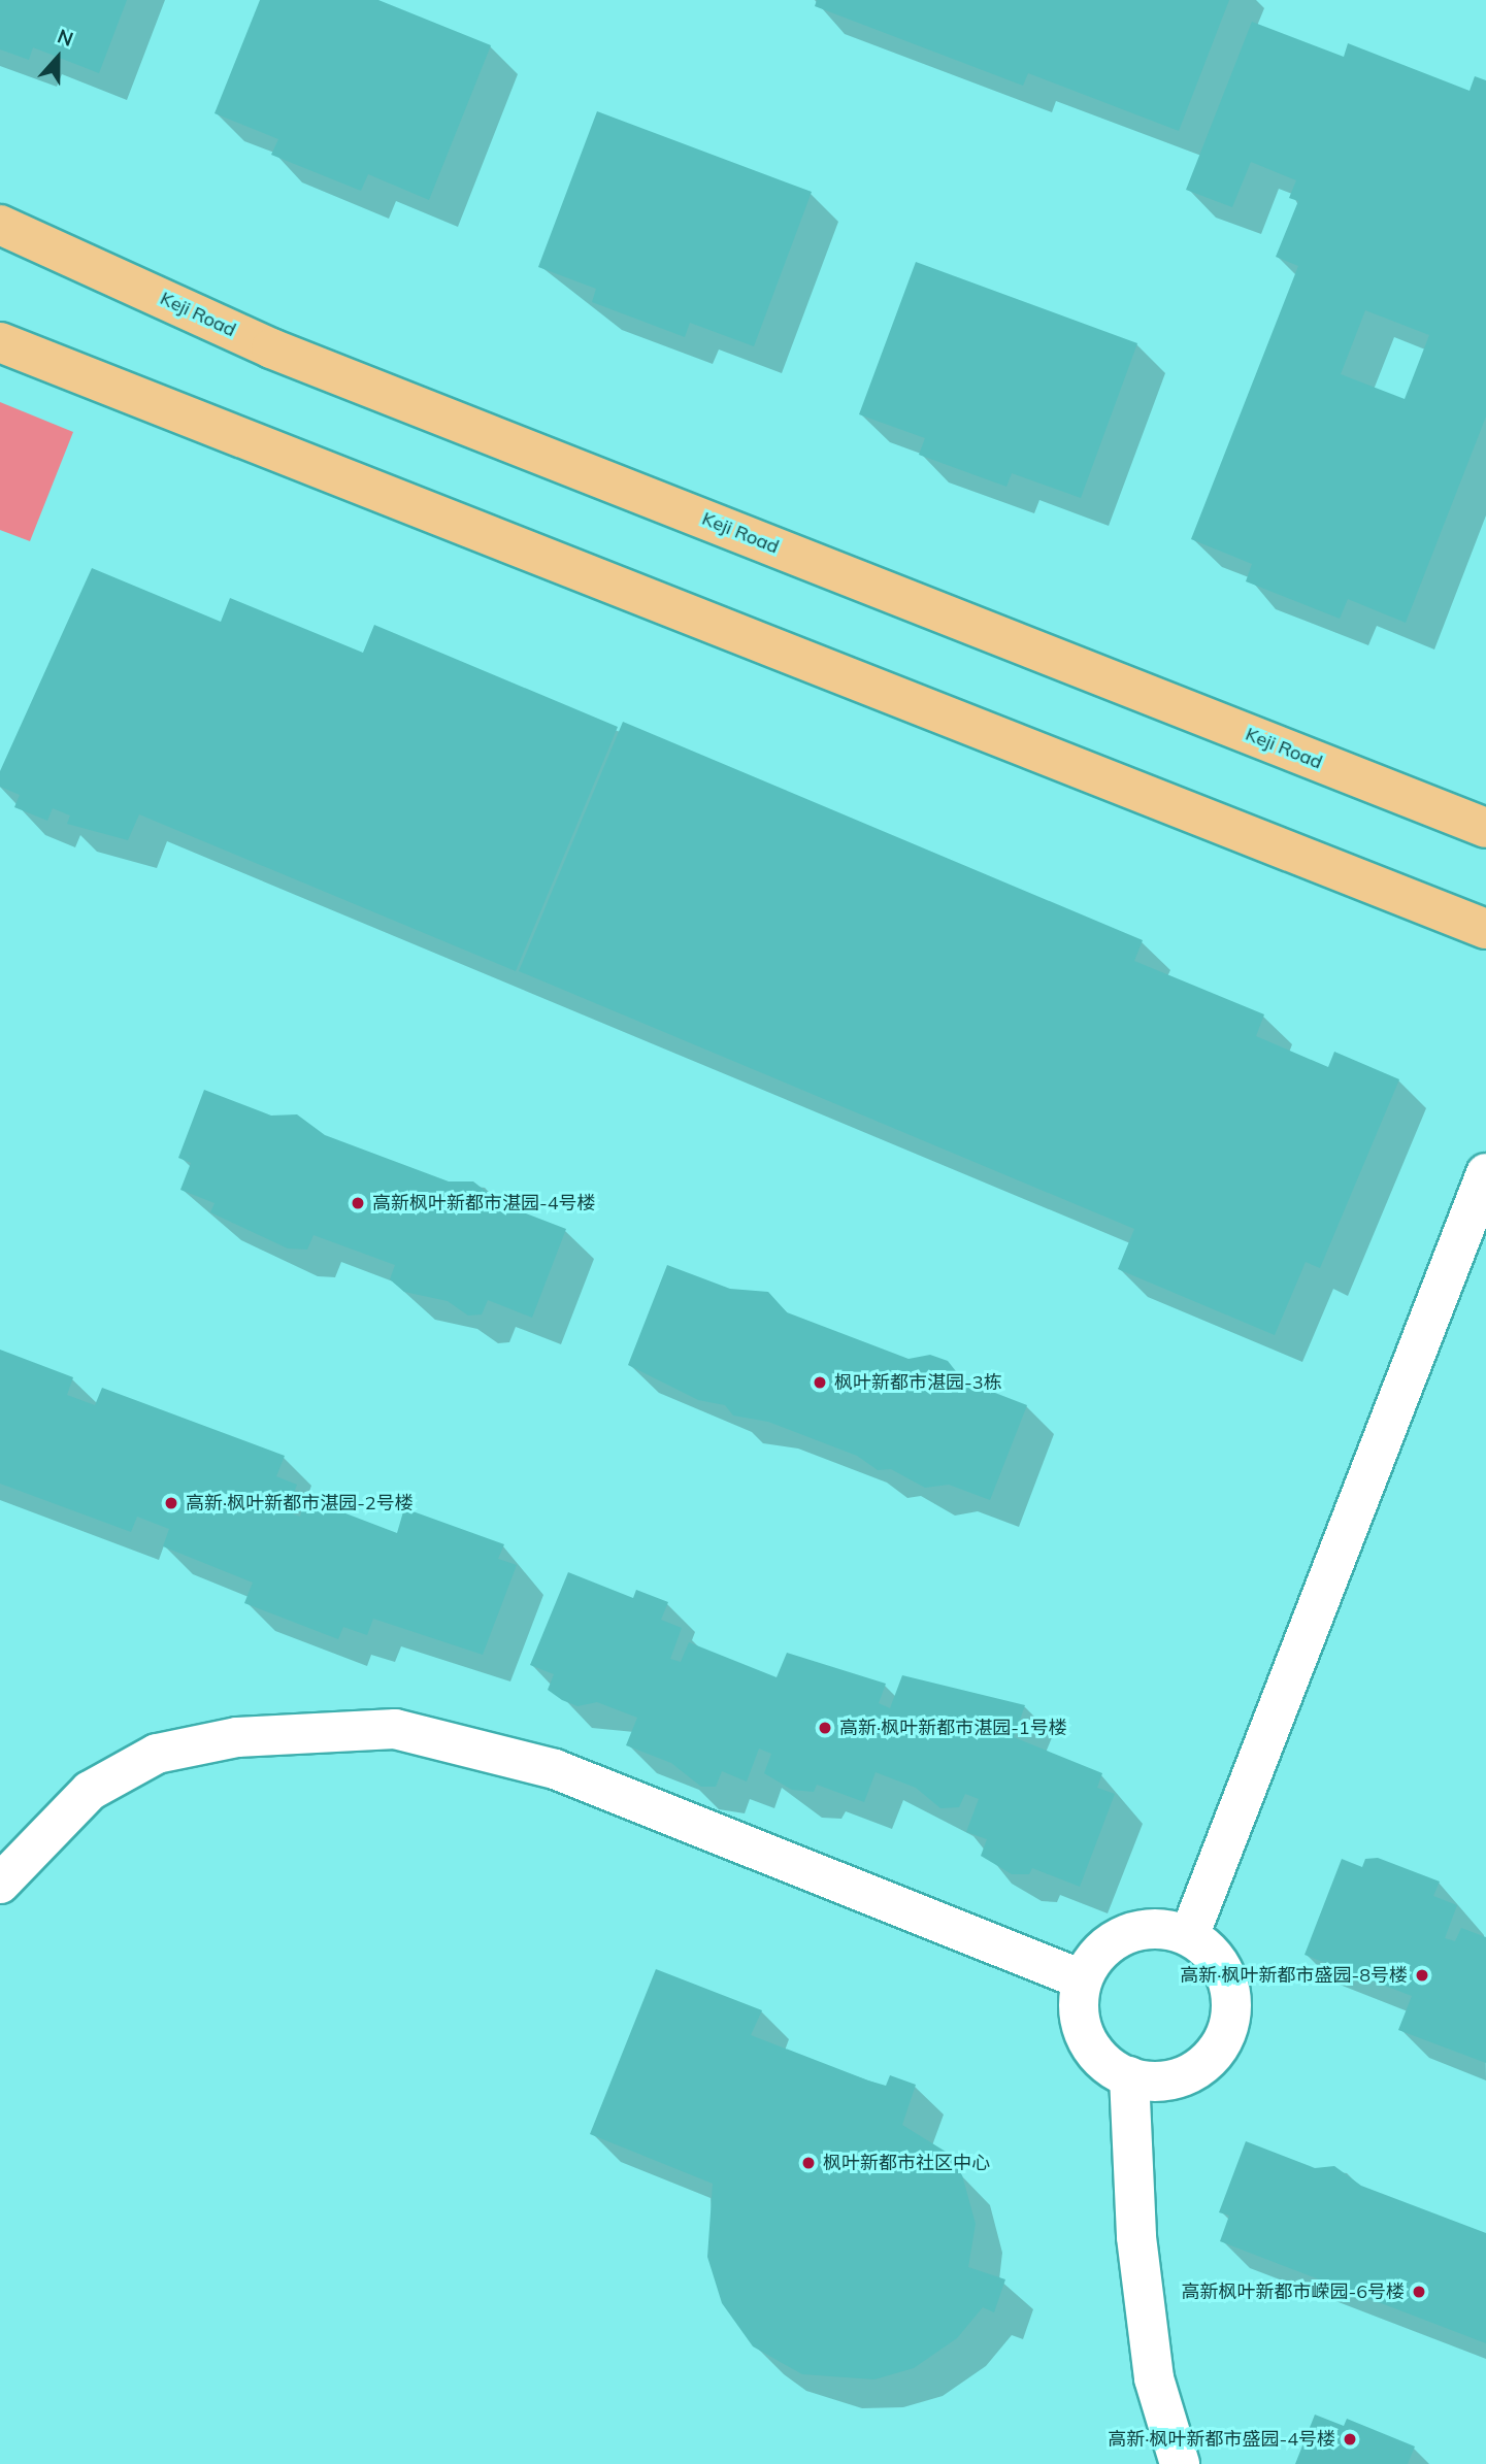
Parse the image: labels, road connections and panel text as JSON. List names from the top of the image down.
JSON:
{
  "streets": {
    "main road": ["Keji Road"]
  },
  "places": [
    "高新枫叶新都市湛园-4号楼",
    "枫叶新都市湛园-3栋",
    "高新·枫叶新都市湛园-2号楼",
    "高新·枫叶新都市湛园-1号楼",
    "高新·枫叶新都市盛园-8号楼",
    "枫叶新都市社区中心",
    "高新枫叶新都市嵘园-6号楼",
    "高新·枫叶新都市盛园-4号楼"
  ],
  "north": "top"
}
